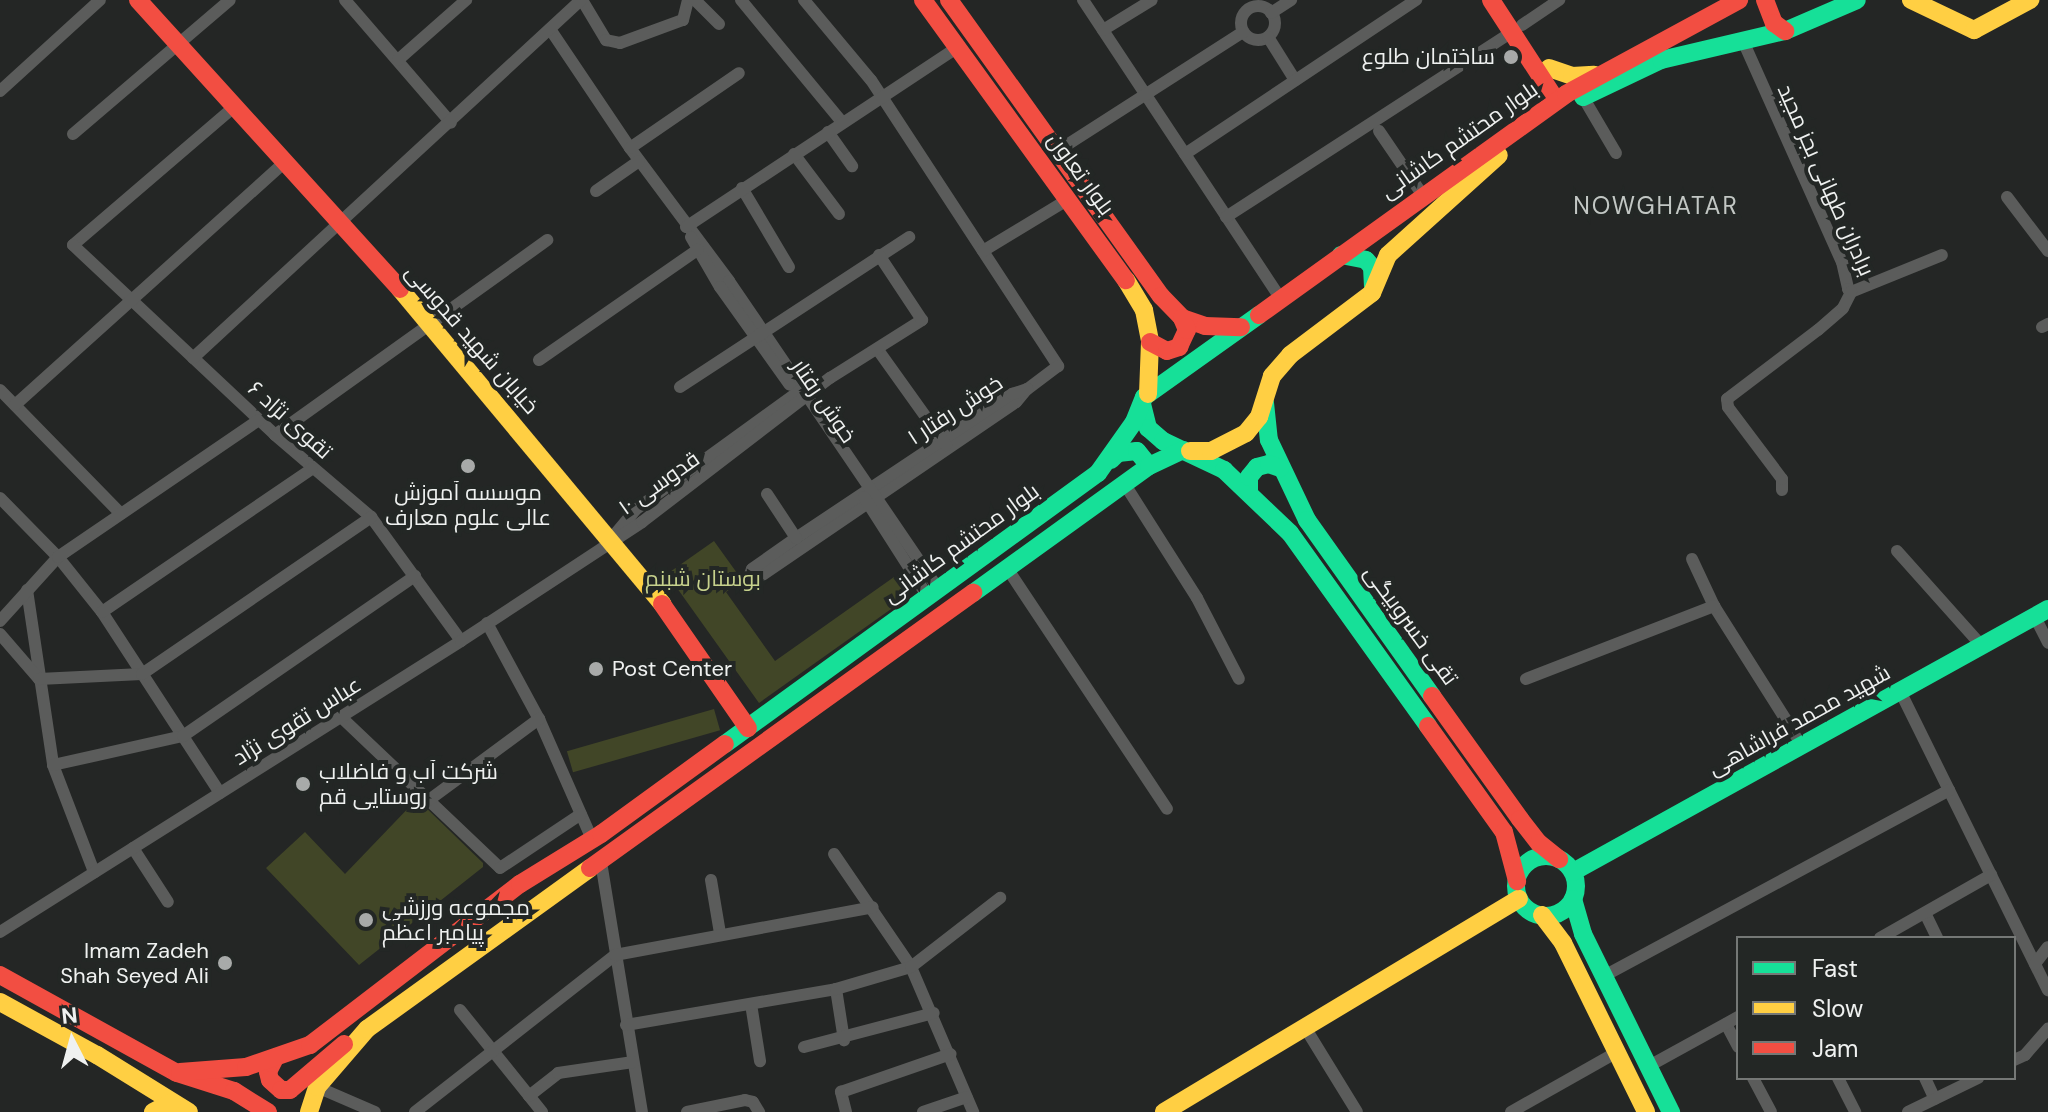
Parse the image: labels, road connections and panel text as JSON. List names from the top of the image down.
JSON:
{
  "streets": {
    "main road": [
      "بلوار محتشم کاشانی",
      "بلوار تعاون",
      "خیابان شهید قدوسی",
      "تقی خسروبیگی",
      "شهید محمد فراشاهی"
    ],
    "street": [
      "برادران طهانی بجز مجید",
      "خوش رفتار",
      "خوش رفتار ۱",
      "تقوی نژاد ۶",
      "قدوسی ۱۰",
      "عباس تقوی نژاد"
    ]
  },
  "crossings": [
    ["بلوار محتشم کاشانی", "بلوار تعاون"],
    ["بلوار محتشم کاشانی", "برادران طهانی بجز مجید"],
    ["بلوار محتشم کاشانی", "خیابان شهید قدوسی"],
    ["بلوار محتشم کاشانی", "خوش رفتار"],
    ["بلوار محتشم کاشانی", "تقی خسروبیگی"],
    ["بلوار تعاون", "تقی خسروبیگی"],
    ["خیابان شهید قدوسی", "تقوی نژاد ۶"],
    ["خیابان شهید قدوسی", "قدوسی ۱۰"],
    ["خیابان شهید قدوسی", "عباس تقوی نژاد"],
    ["خوش رفتار", "خوش رفتار ۱"],
    ["خوش رفتار", "قدوسی ۱۰"],
    ["تقوی نژاد ۶", "عباس تقوی نژاد"],
    ["قدوسی ۱۰", "عباس تقوی نژاد"],
    ["تقی خسروبیگی", "شهید محمد فراشاهی"]
  ],
  "districts": ["NOWGHATAR"],
  "parks": ["بوستان شبنم"],
  "places": [
    "ساختمان طلوع",
    "موسسه آموزش عالی علوم معارف",
    "Post Center",
    "شرکت آب و فاضلاب روستایی قم",
    "مجموعه ورزشی پیامبر اعظم",
    "Imam Zadeh Shah Seyed Ali"
  ],
  "legend": ["Fast", "Slow", "Jam"],
  "north": "top"
}
